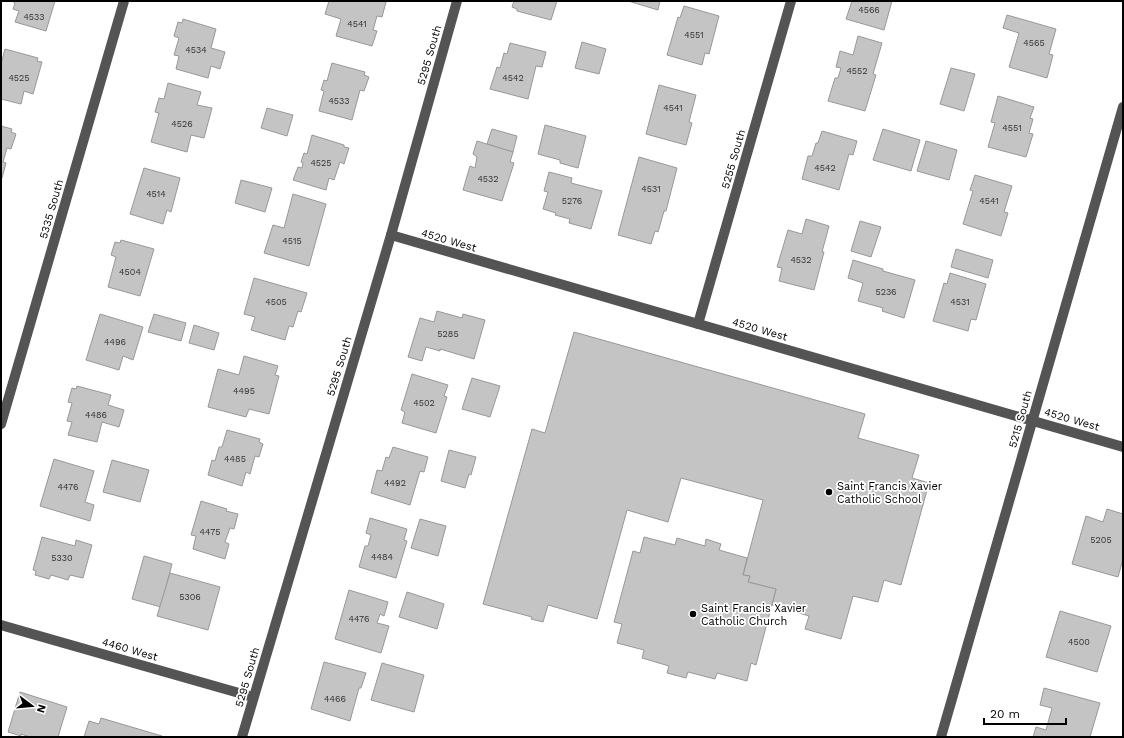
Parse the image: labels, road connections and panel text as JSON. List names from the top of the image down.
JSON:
{
  "streets": {
    "street": [
      "5295 South",
      "5255 South",
      "5335 South",
      "4520 West",
      "5215 South",
      "4460 West"
    ]
  },
  "crossings": [
    ["5295 South", "4520 West"],
    ["5295 South", "4460 West"],
    ["5255 South", "4520 West"],
    ["4520 West", "5215 South"]
  ],
  "places": ["Saint Francis Xavier Catholic School", "Saint Francis Xavier Catholic Church"],
  "house_numbers": [
    "4566",
    "4533",
    "4541",
    "4551",
    "4565",
    "4534",
    "4552",
    "4525",
    "4542",
    "4533",
    "4541",
    "4526",
    "4551",
    "4525",
    "4542",
    "4532",
    "4531",
    "4514",
    "5276",
    "4541",
    "4515",
    "4532",
    "4504",
    "5236",
    "4505",
    "4531",
    "5285",
    "4496",
    "4495",
    "4502",
    "4486",
    "4485",
    "4492",
    "4476",
    "4475",
    "5205",
    "4484",
    "5330",
    "5306",
    "4476",
    "4500",
    "4466"
  ],
  "scale_bar": "20 m",
  "north": "right"
}
